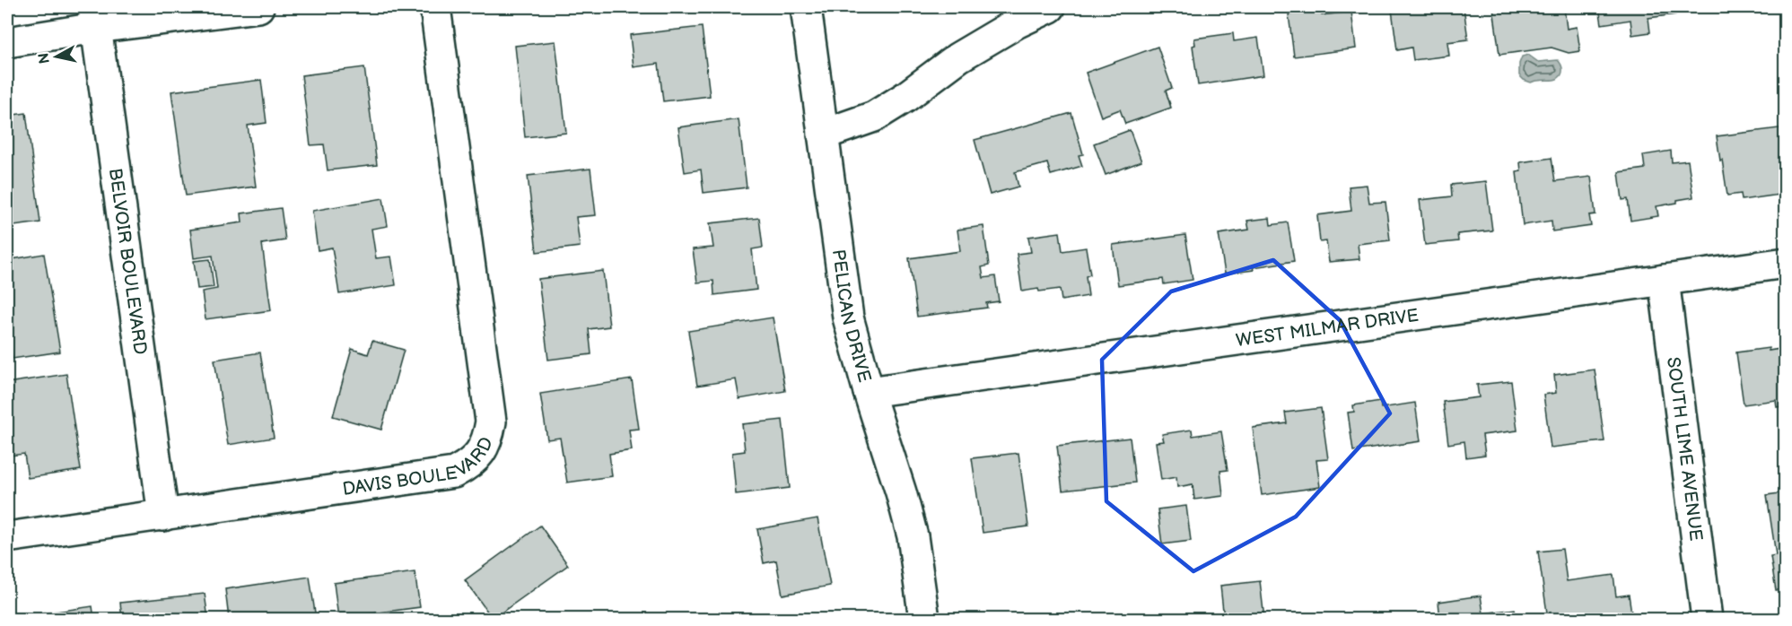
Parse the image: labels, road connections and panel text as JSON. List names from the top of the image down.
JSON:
{
  "streets": {
    "street": [
      "BELVOIR BOULEVARD",
      "PELICAN DRIVE",
      "WEST MILMAR DRIVE",
      "SOUTH LIME AVENUE",
      "DAVIS BOULEVARD"
    ]
  },
  "crossings": [
    ["BELVOIR BOULEVARD", "DAVIS BOULEVARD"],
    ["PELICAN DRIVE", "WEST MILMAR DRIVE"],
    ["WEST MILMAR DRIVE", "SOUTH LIME AVENUE"]
  ],
  "north": "left"
}
